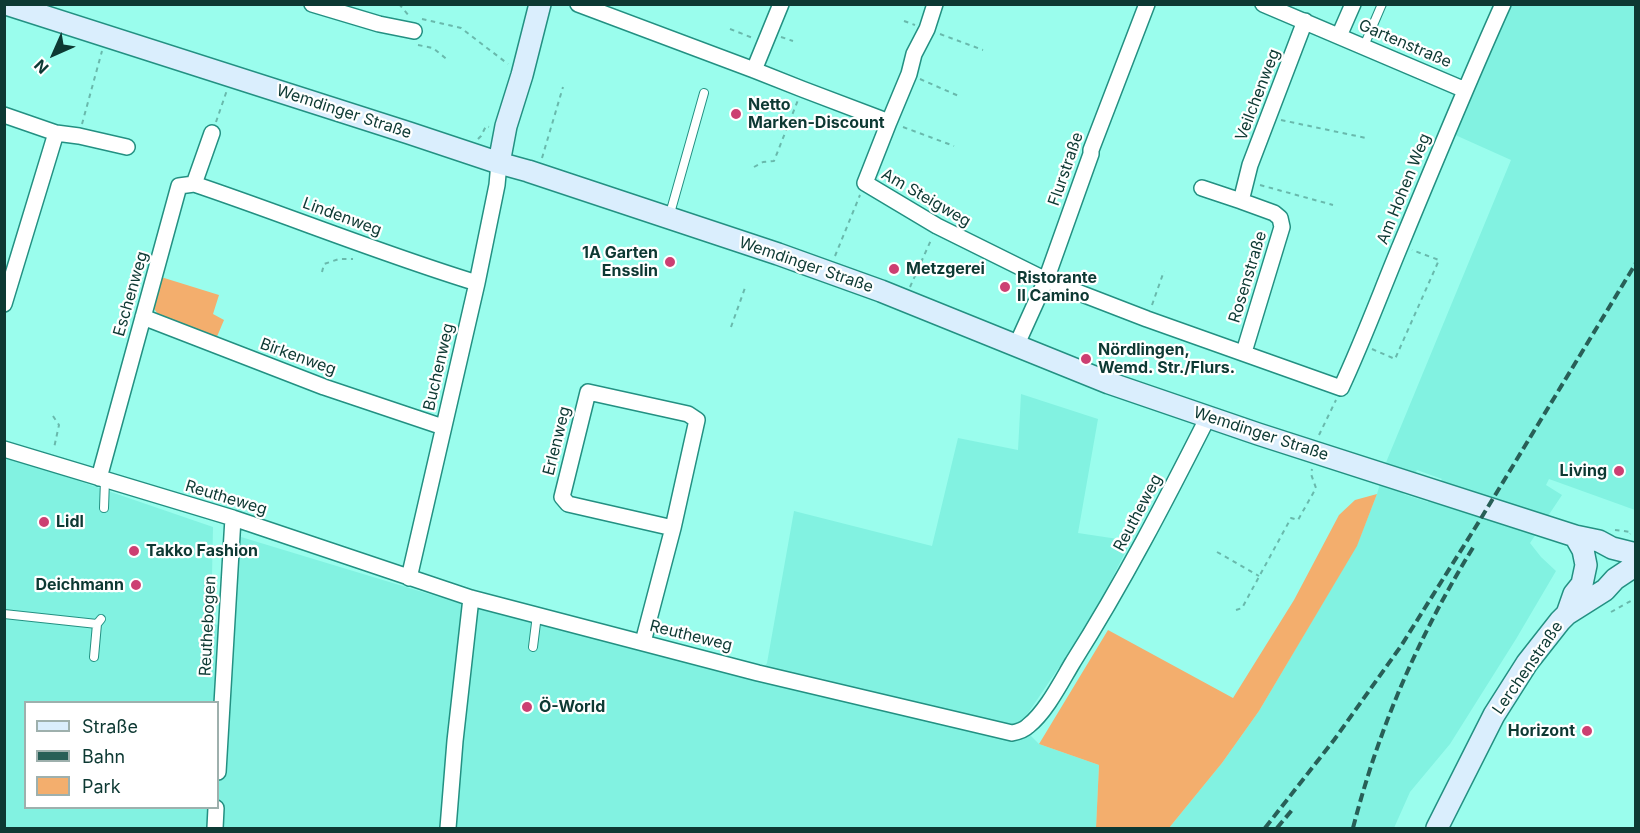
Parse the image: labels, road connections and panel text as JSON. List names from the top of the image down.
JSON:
{
  "streets": {
    "main road": ["Wemdinger Straße", "Lerchenstraße"],
    "street": [
      "Gartenstraße",
      "Veilchenweg",
      "Flurstraße",
      "Am Hohen Weg",
      "Am Steigweg",
      "Lindenweg",
      "Rosenstraße",
      "Eschenweg",
      "Birkenweg",
      "Buchenweg",
      "Erlenweg",
      "Reutheweg",
      "Reuthebogen"
    ]
  },
  "crossings": [
    ["Gartenstraße", "Veilchenweg"],
    ["Gartenstraße", "Am Hohen Weg"],
    ["Wemdinger Straße", "Flurstraße"],
    ["Wemdinger Straße", "Buchenweg"],
    ["Wemdinger Straße", "Reutheweg"],
    ["Flurstraße", "Am Steigweg"],
    ["Am Hohen Weg", "Am Steigweg"],
    ["Am Steigweg", "Rosenstraße"],
    ["Lindenweg", "Eschenweg"],
    ["Lindenweg", "Buchenweg"],
    ["Eschenweg", "Birkenweg"],
    ["Eschenweg", "Reutheweg"],
    ["Birkenweg", "Buchenweg"],
    ["Buchenweg", "Reutheweg"],
    ["Erlenweg", "Reutheweg"],
    ["Reutheweg", "Reuthebogen"]
  ],
  "places": [
    "Netto Marken-Discount",
    "1A Garten Ensslin",
    "Metzgerei",
    "Ristorante Il Camino",
    "Nördlingen, Wemd. Str./Flurs.",
    "Living",
    "Lidl",
    "Takko Fashion",
    "Deichmann",
    "Ö-World",
    "Horizont"
  ],
  "legend": ["Straße", "Bahn", "Park"],
  "north": "bottom left"
}
